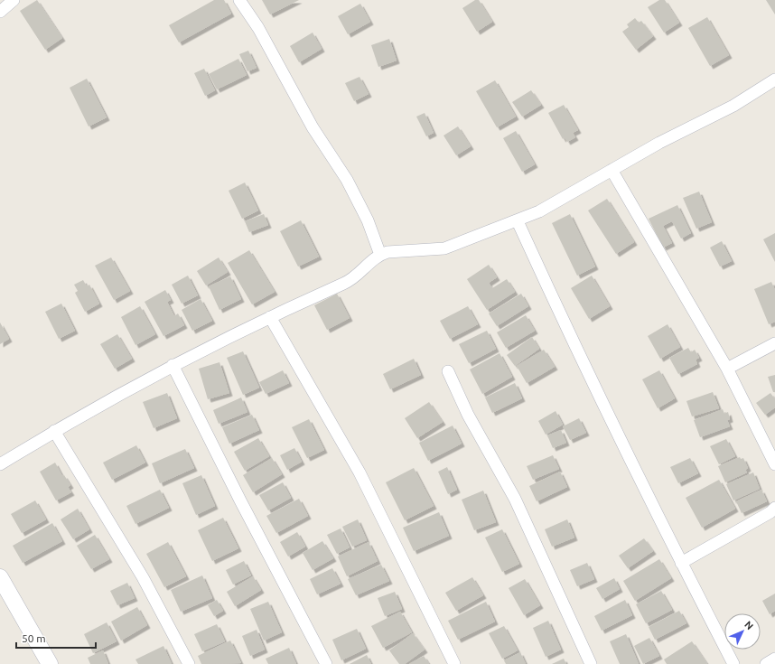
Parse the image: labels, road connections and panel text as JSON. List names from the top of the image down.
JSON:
{
  "scale_bar": "50 m",
  "north": "top right"
}
